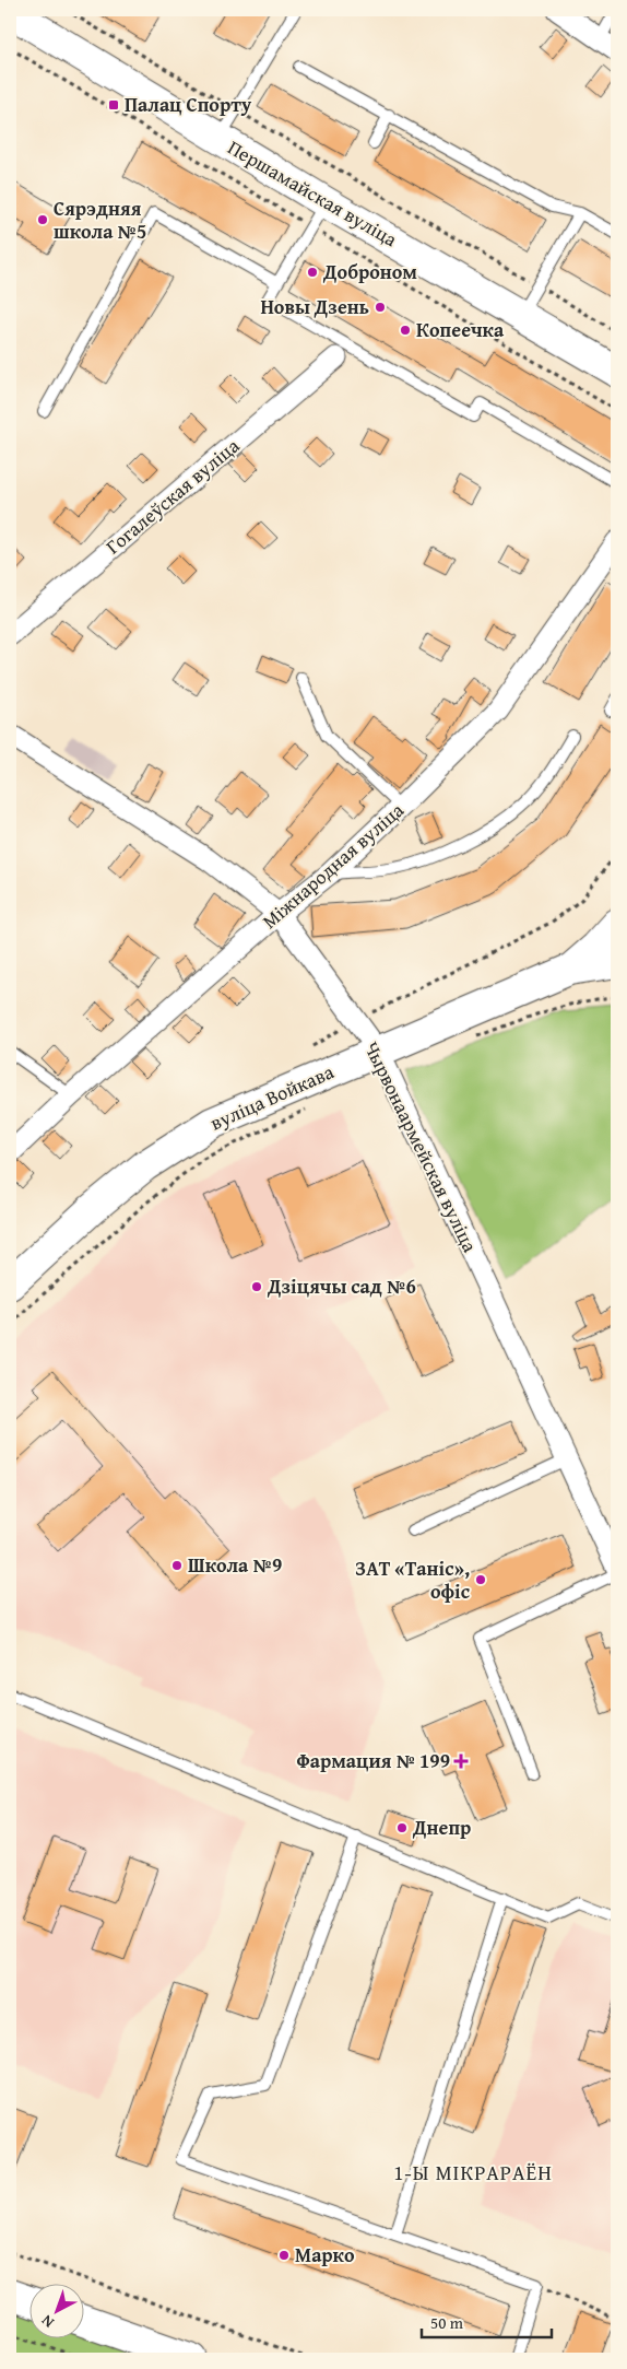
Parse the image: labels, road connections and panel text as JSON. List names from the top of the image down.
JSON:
{
  "streets": {
    "main road": ["Першамайская вуліца", "вуліца Войкава"],
    "street": ["Гогалеўская вуліца", "Міжнародная вуліца", "Чырвонаармейская вуліца"]
  },
  "crossings": [
    ["Міжнародная вуліца", "Чырвонаармейская вуліца"],
    ["вуліца Войкава", "Чырвонаармейская вуліца"]
  ],
  "districts": ["1-Ы МІКРАРАЁН"],
  "places": {
    "transit": ["Палац Спорту"],
    "other": [
      "Сярэдняя школа №5",
      "Доброном",
      "Новы Дзень",
      "Копеечка",
      "Дзіцячы сад №6",
      "Школа №9",
      "ЗАТ «Таніс», офіс",
      "Днепр",
      "Марко"
    ],
    "health": ["Фармация № 199"]
  },
  "scale_bar": "50 m",
  "north": "bottom left"
}
